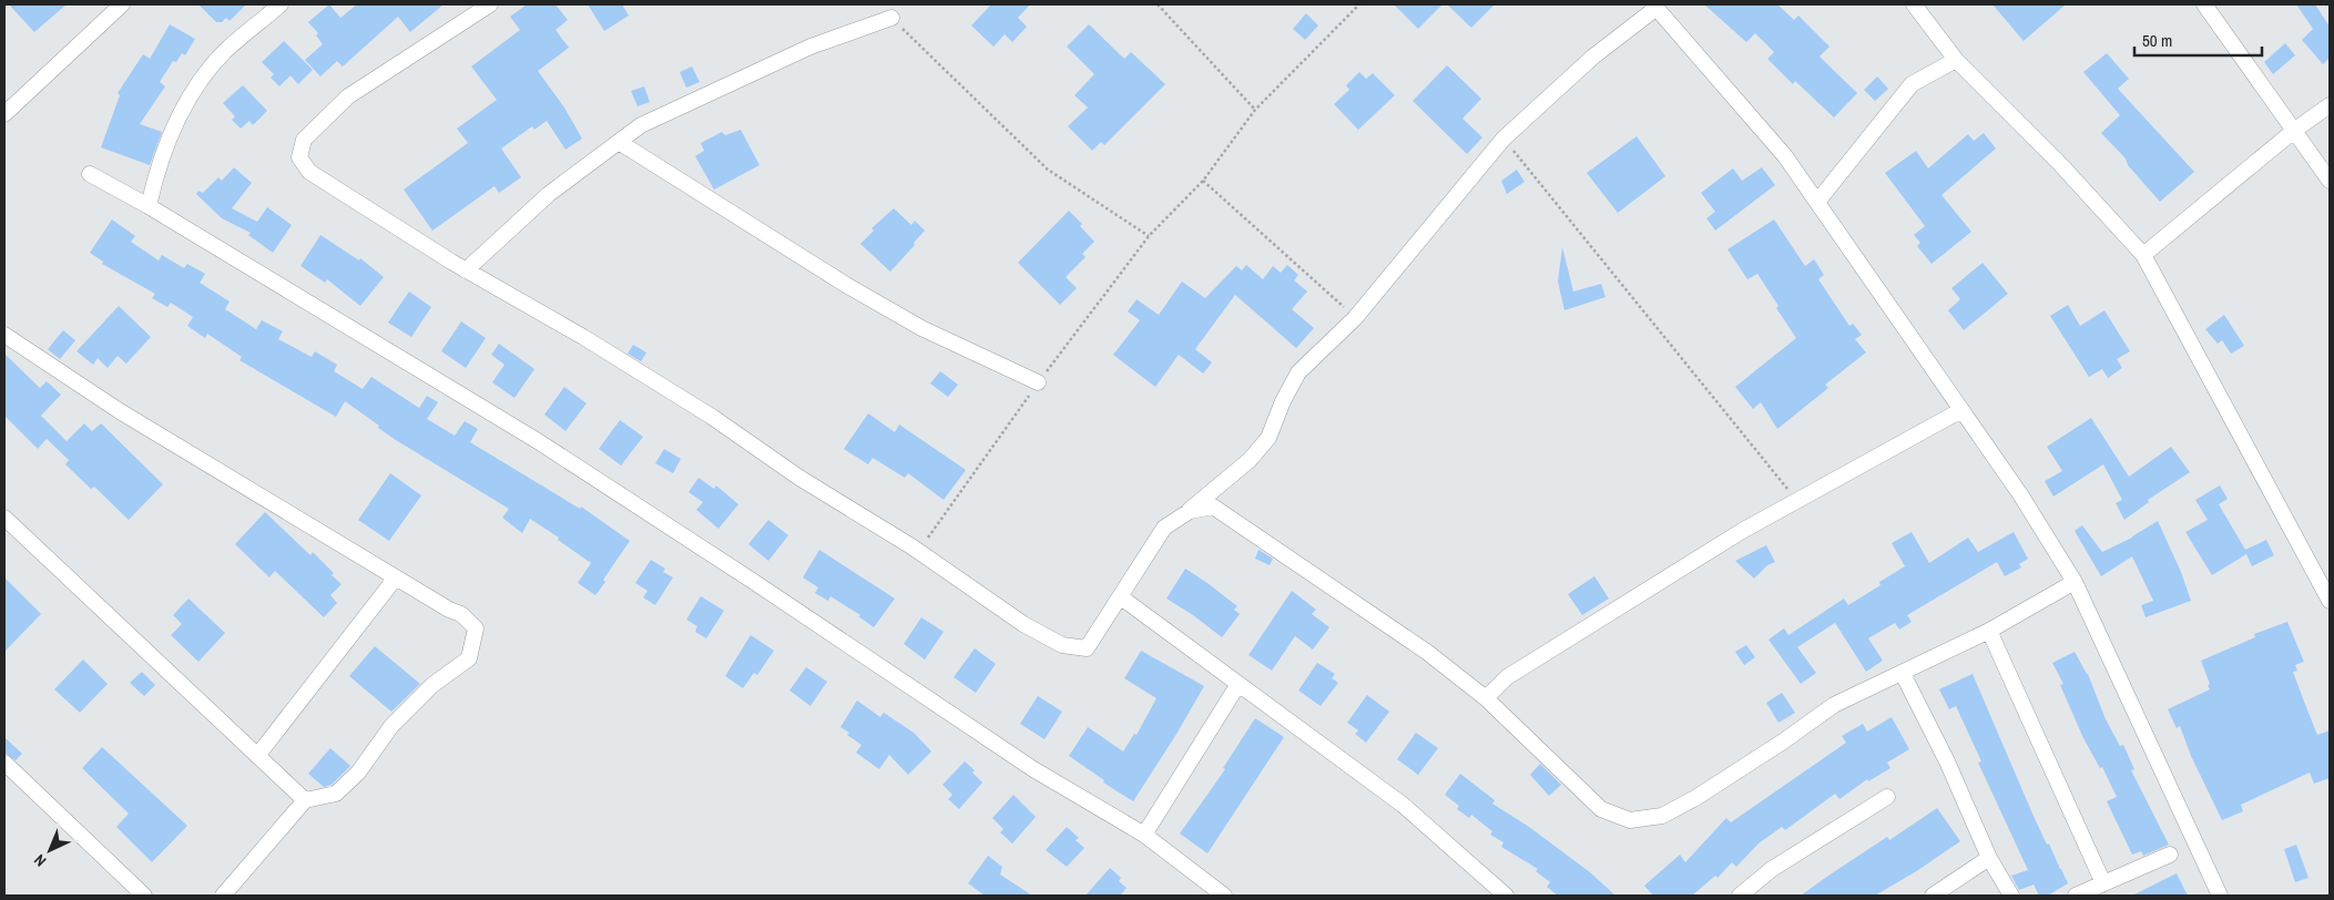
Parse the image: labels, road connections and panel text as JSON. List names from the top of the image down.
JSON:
{
  "scale_bar": "50 m",
  "north": "bottom left"
}
